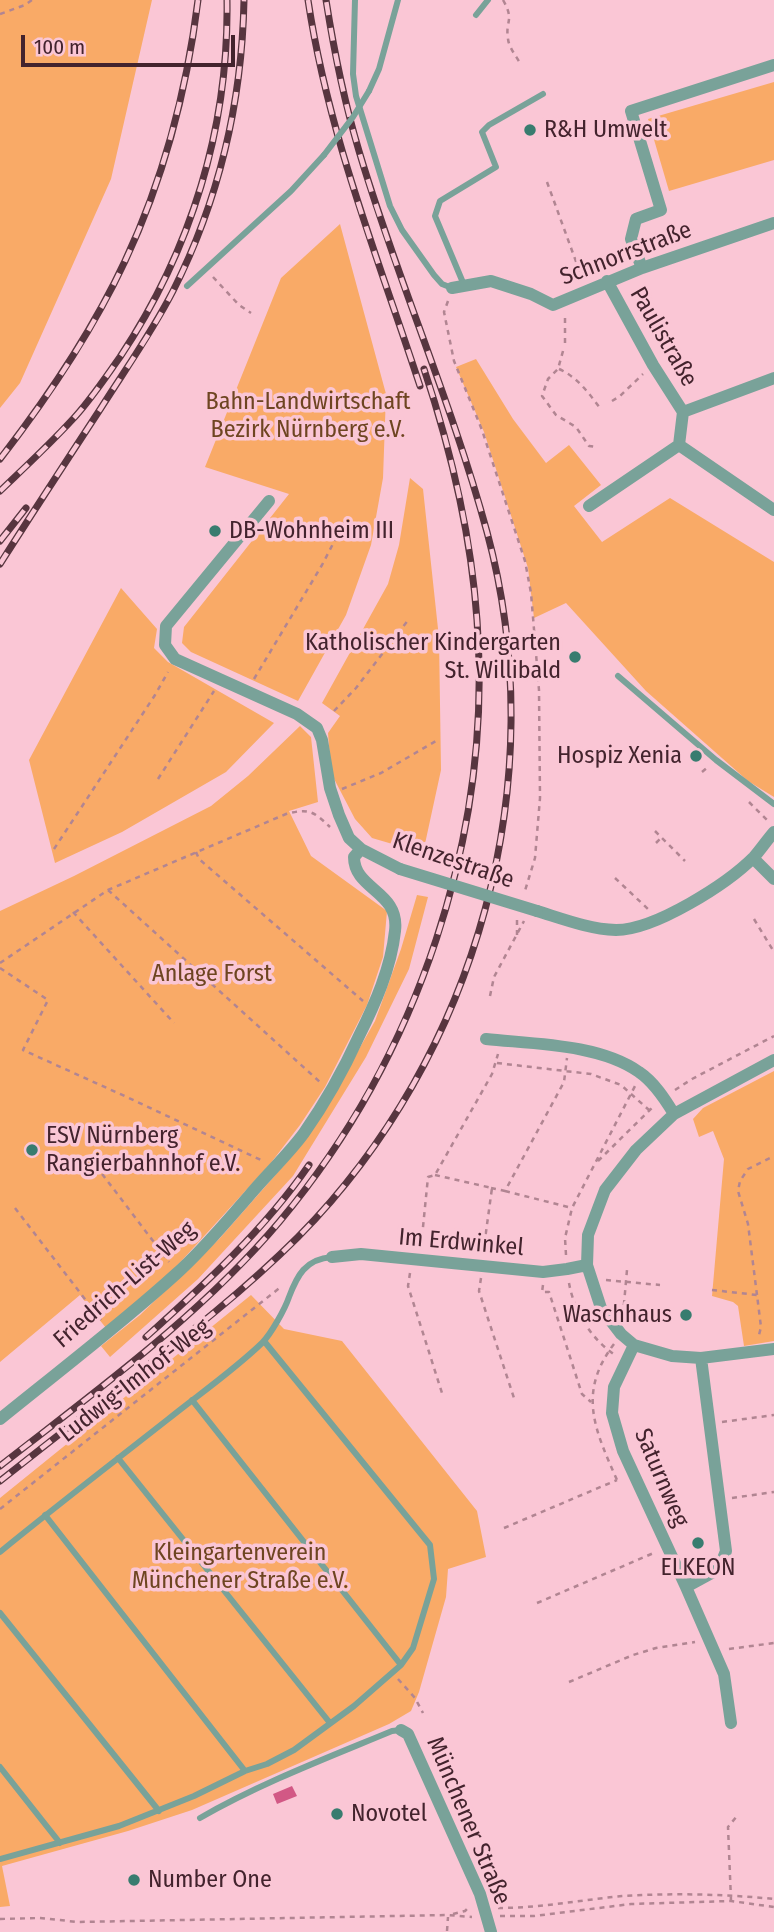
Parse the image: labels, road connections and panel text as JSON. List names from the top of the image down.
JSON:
{
  "streets": {
    "street": [
      "Schnorrstraße",
      "Paulistraße",
      "Klenzestraße",
      "Im Erdwinkel",
      "Friedrich-List-Weg",
      "Saturnweg",
      "Münchener Straße"
    ],
    "path": ["Ludwig-Imhof-Weg"]
  },
  "crossings": [
    ["Schnorrstraße", "Paulistraße"],
    ["Klenzestraße", "Friedrich-List-Weg"]
  ],
  "parks": ["Bahn-Landwirtschaft Bezirk Nürnberg e.V.", "Anlage Forst", "Kleingartenverein Münchener Straße e.V."],
  "places": [
    "R&H Umwelt",
    "DB-Wohnheim III",
    "Katholischer Kindergarten St. Willibald",
    "Hospiz Xenia",
    "ESV Nürnberg Rangierbahnhof e.V.",
    "Waschhaus",
    "ELKEON",
    "Novotel",
    "Number One"
  ],
  "scale_bar": "100 m"
}
